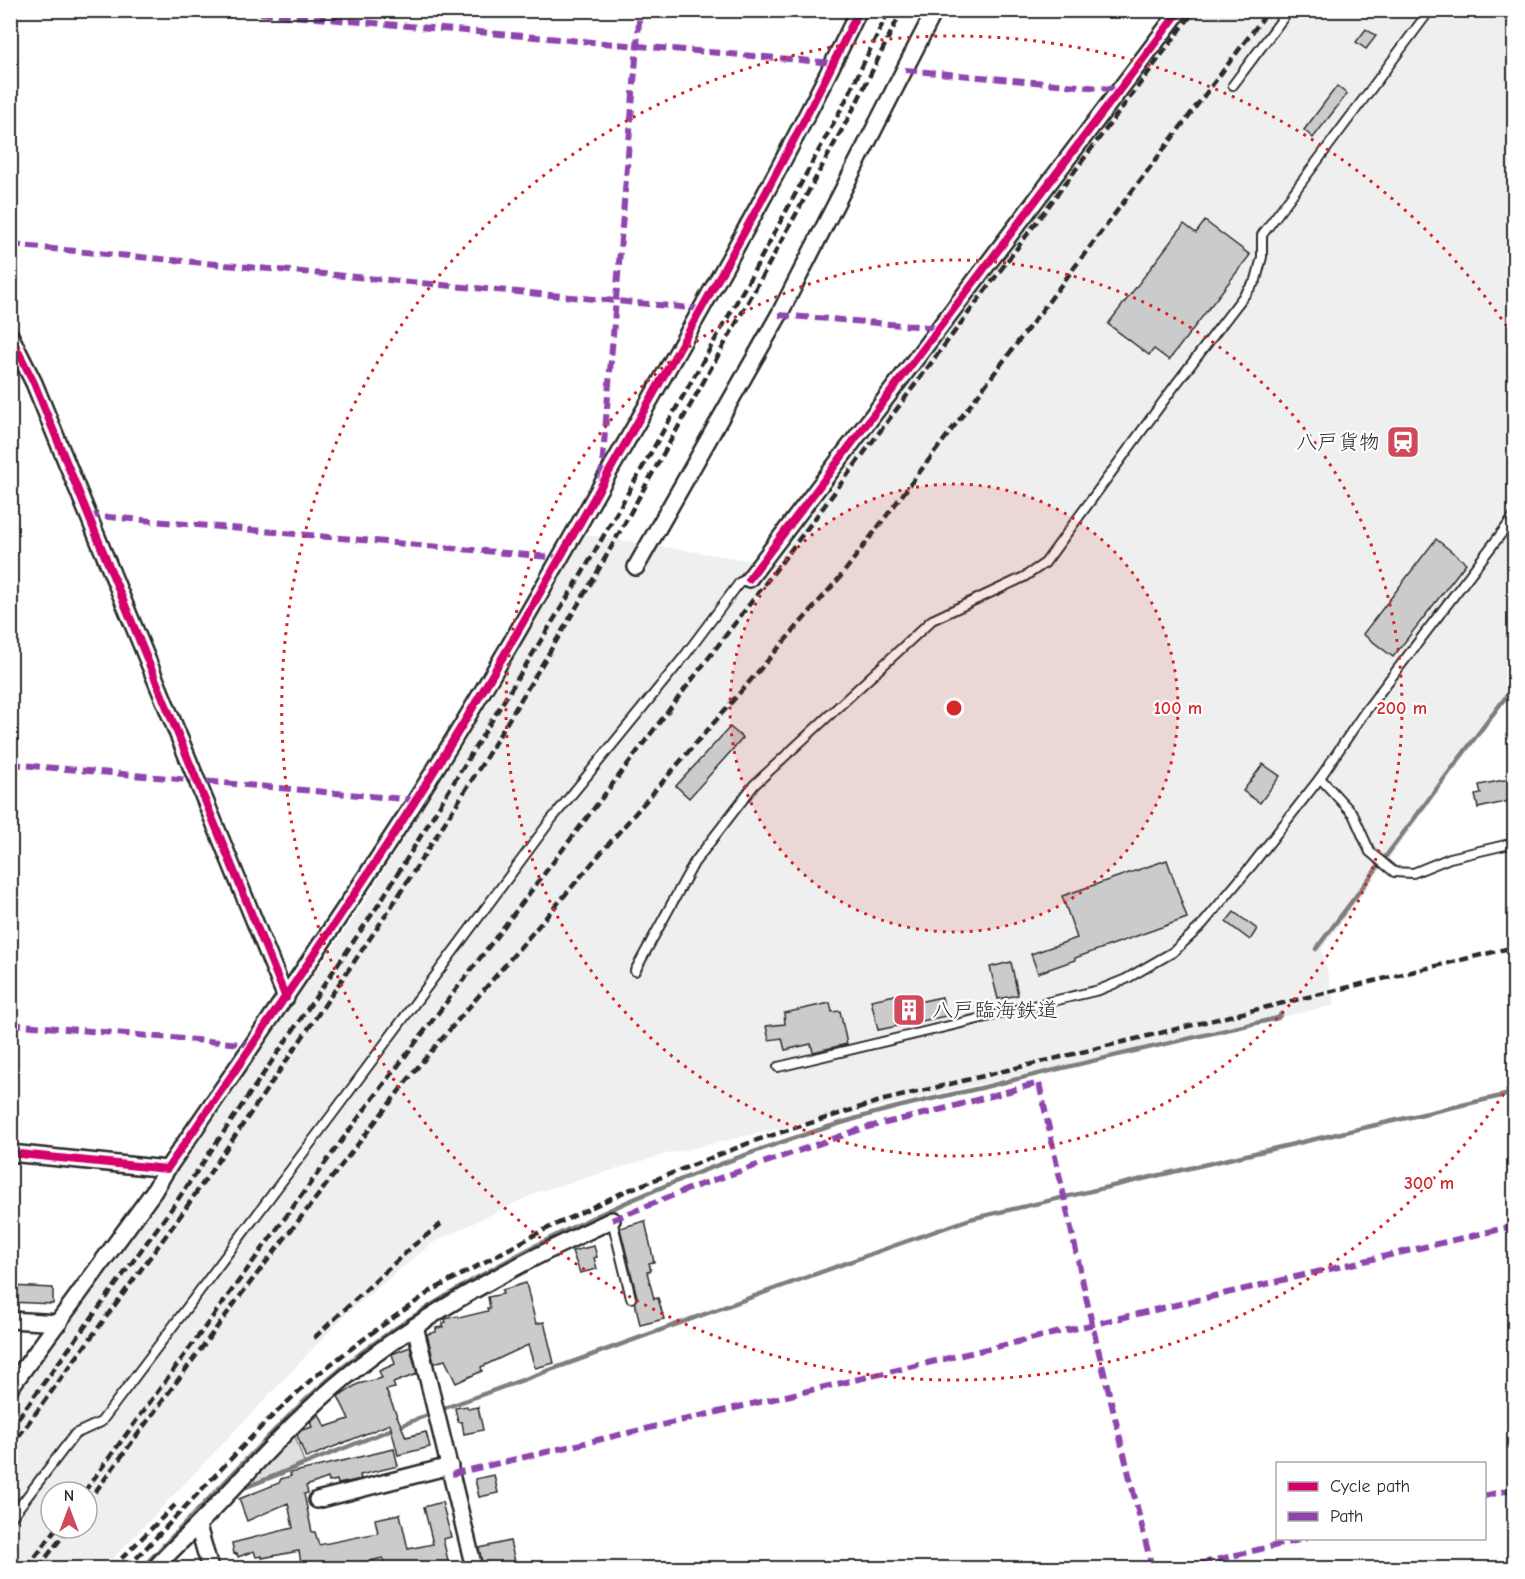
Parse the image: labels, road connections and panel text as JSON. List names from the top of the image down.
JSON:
{
  "places": {
    "station": ["八戸貨物"],
    "building": ["八戸臨海鉄道"]
  },
  "legend": ["Cycle path", "Path"],
  "north": "top",
  "rings": ["100 m", "200 m", "300 m"]
}
